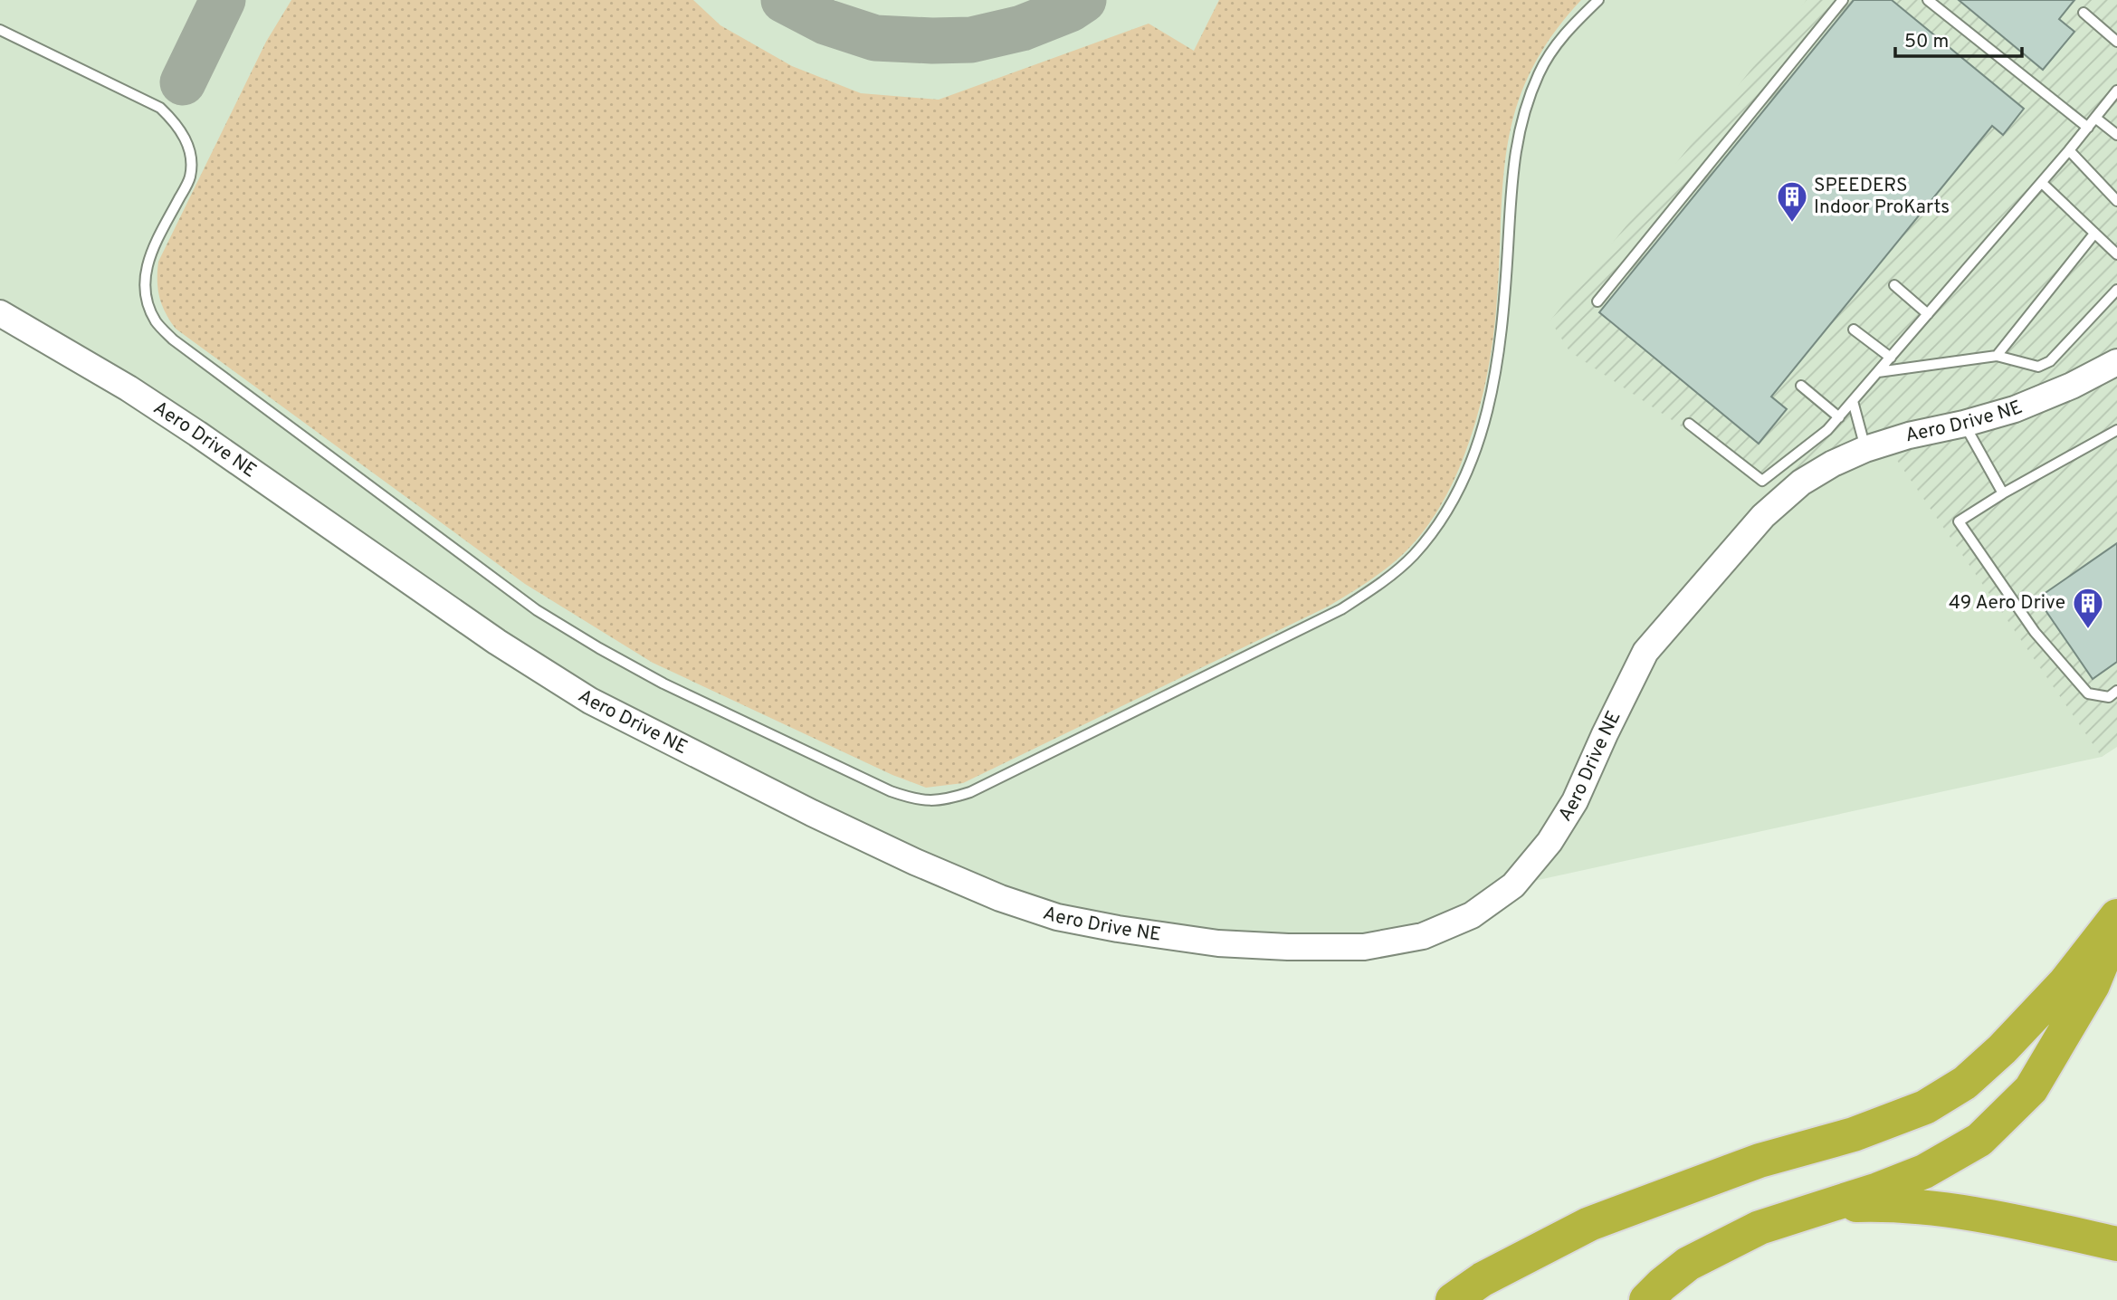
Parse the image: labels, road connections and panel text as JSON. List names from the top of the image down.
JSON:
{
  "streets": {
    "street": ["Aero Drive NE"]
  },
  "places": {
    "building": ["SPEEDERS Indoor ProKarts", "49 Aero Drive"]
  },
  "scale_bar": "50 m"
}
